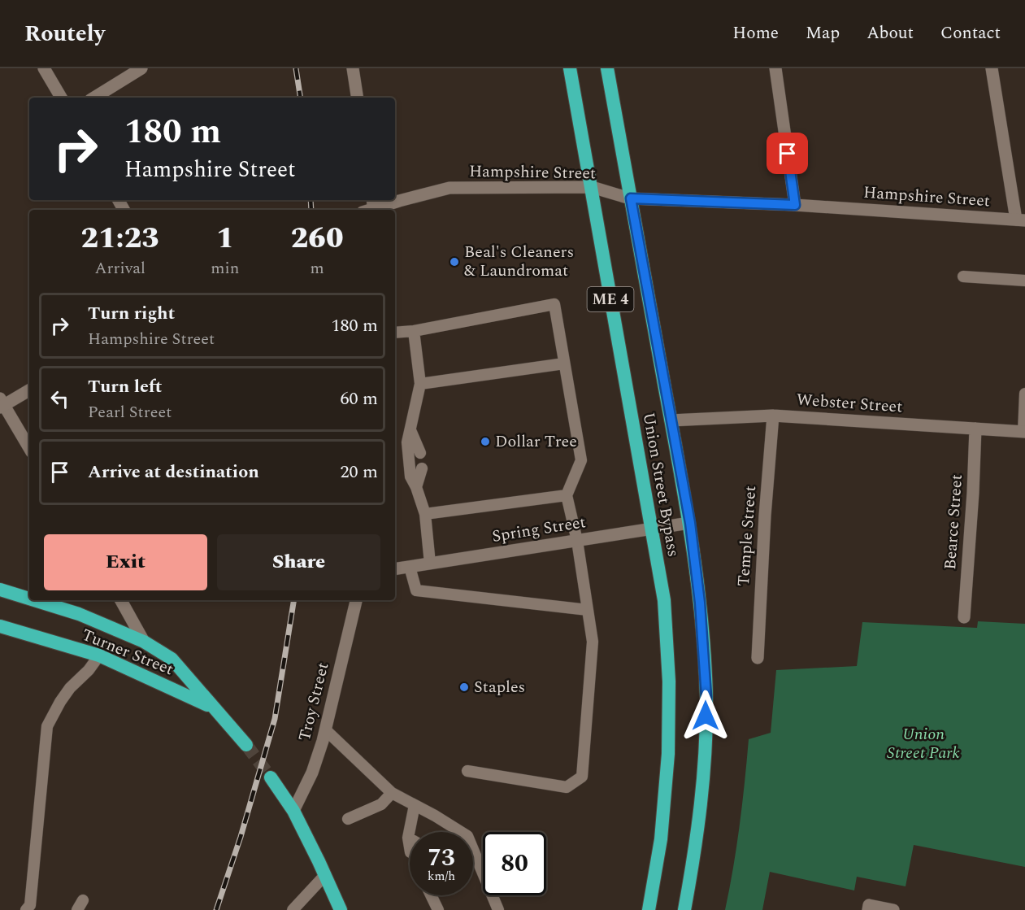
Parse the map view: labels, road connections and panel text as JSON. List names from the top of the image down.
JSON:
{
  "streets": {
    "highway": ["ME 4", "Union Street Bypass", "Turner Street"],
    "street": [
      "Hampshire Street",
      "Webster Street",
      "Bearce Street",
      "Spring Street",
      "Temple Street",
      "Troy Street"
    ]
  },
  "crossings": [
    ["Hampshire Street", "Union Street Bypass"],
    ["Webster Street", "Union Street Bypass"],
    ["Webster Street", "Bearce Street"],
    ["Webster Street", "Temple Street"],
    ["Union Street Bypass", "Spring Street"]
  ],
  "parks": ["Union Street Park"],
  "places": ["Beal's Cleaners & Laundromat", "Dollar Tree", "Staples"],
  "page": {
    "header": "Routely",
    "nav": [
      "Home",
      "Map",
      "About",
      "Contact"
    ],
    "turn": ["180 m", "Hampshire Street"],
    "eta": [
      "21:23",
      "Arrival",
      "1",
      "min",
      "260",
      "m"
    ],
    "list": [
      {
        "name": "Turn right",
        "note": "Hampshire Street",
        "value": "180 m"
      },
      {
        "name": "Turn left",
        "note": "Pearl Street",
        "value": "60 m"
      },
      {
        "name": "Arrive at destination",
        "value": "20 m"
      }
    ],
    "buttons": ["Exit", "Share"],
    "speed": "73 km/h",
    "limit": "80"
  }
}
